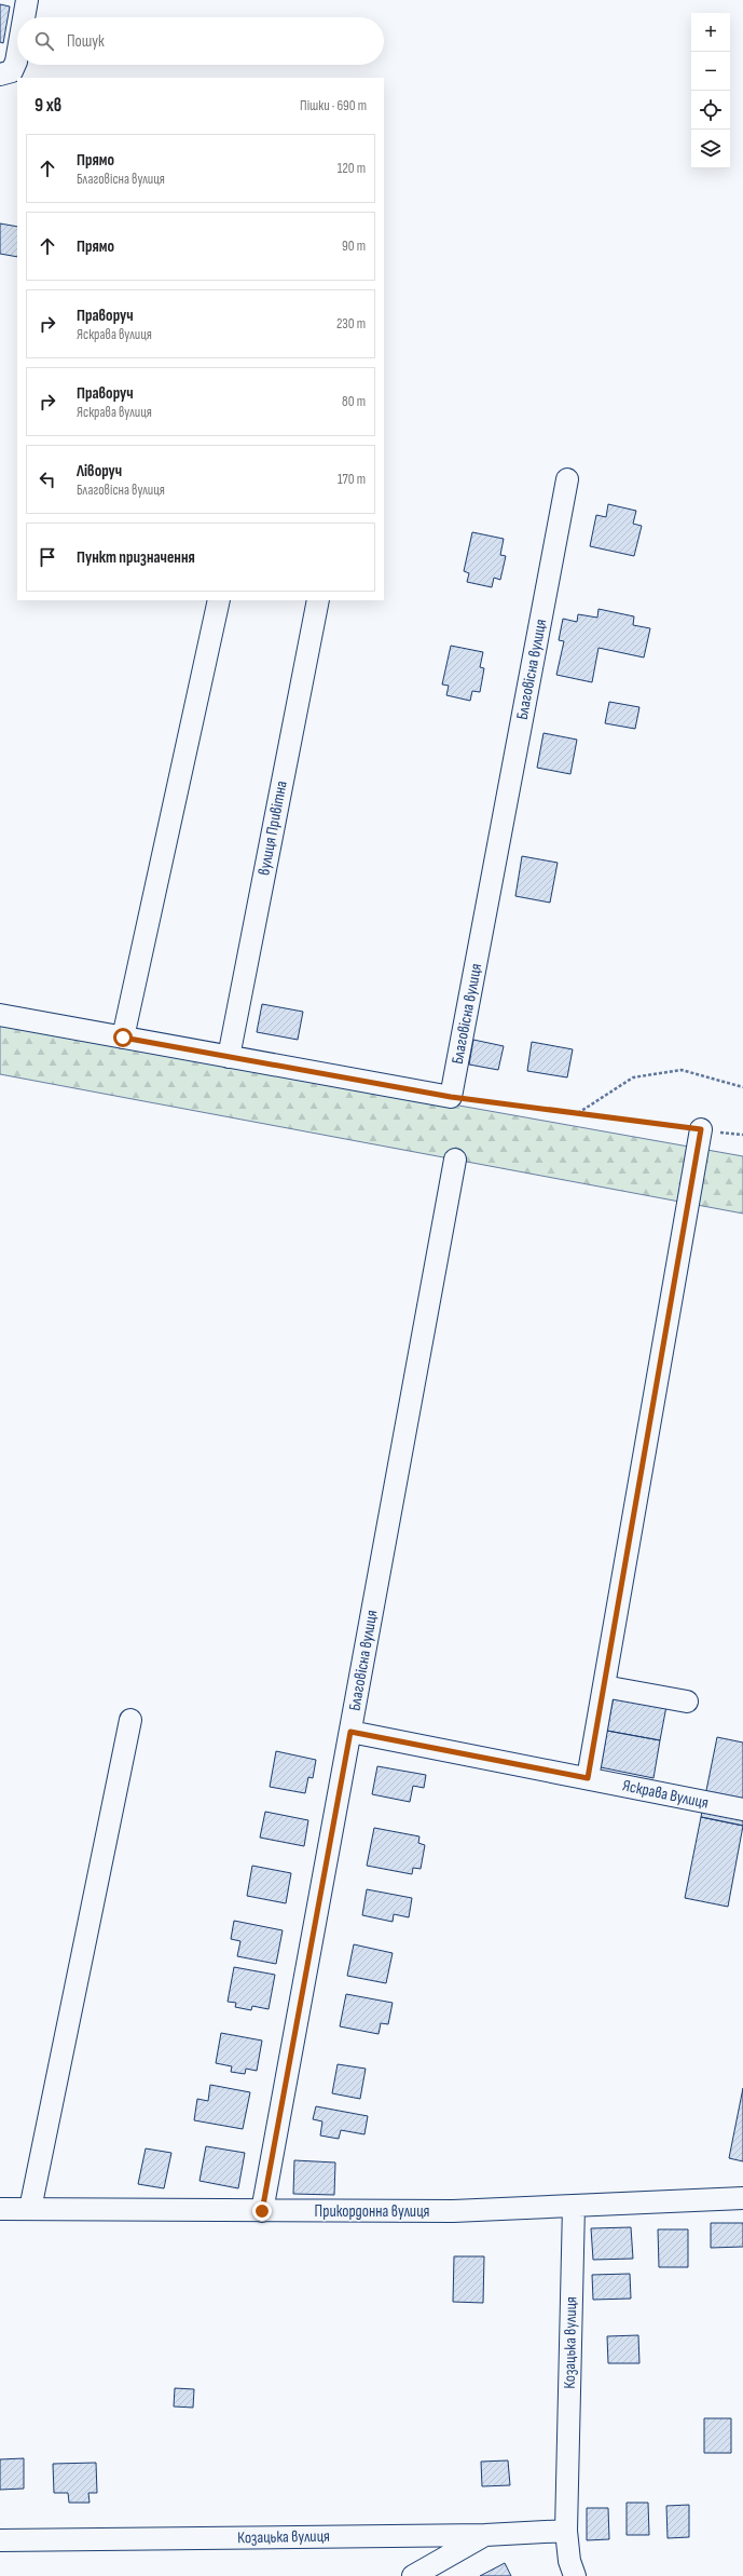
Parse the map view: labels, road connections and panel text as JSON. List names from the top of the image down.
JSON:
{
  "streets": {
    "street": [
      "Благовісна вулиця",
      "вулиця Привітна",
      "Яскрава Вулиця",
      "Прикордонна вулиця",
      "Козацька вулиця"
    ]
  },
  "crossings": [
    ["Благовісна вулиця", "Прикордонна вулиця"],
    ["Прикордонна вулиця", "Козацька вулиця"]
  ],
  "page": {
    "map_buttons": ["+", "−"],
    "search": "Пошук",
    "heading": ["9 хв", "Пішки · 690 m"],
    "list": [
      ["Прямо", "Благовісна вулиця", "120 m"],
      ["Прямо", "90 m"],
      ["Праворуч", "Яскрава вулиця", "230 m"],
      ["Праворуч", "Яскрава вулиця", "80 m"],
      ["Ліворуч", "Благовісна вулиця", "170 m"],
      "Пункт призначення"
    ]
  }
}
